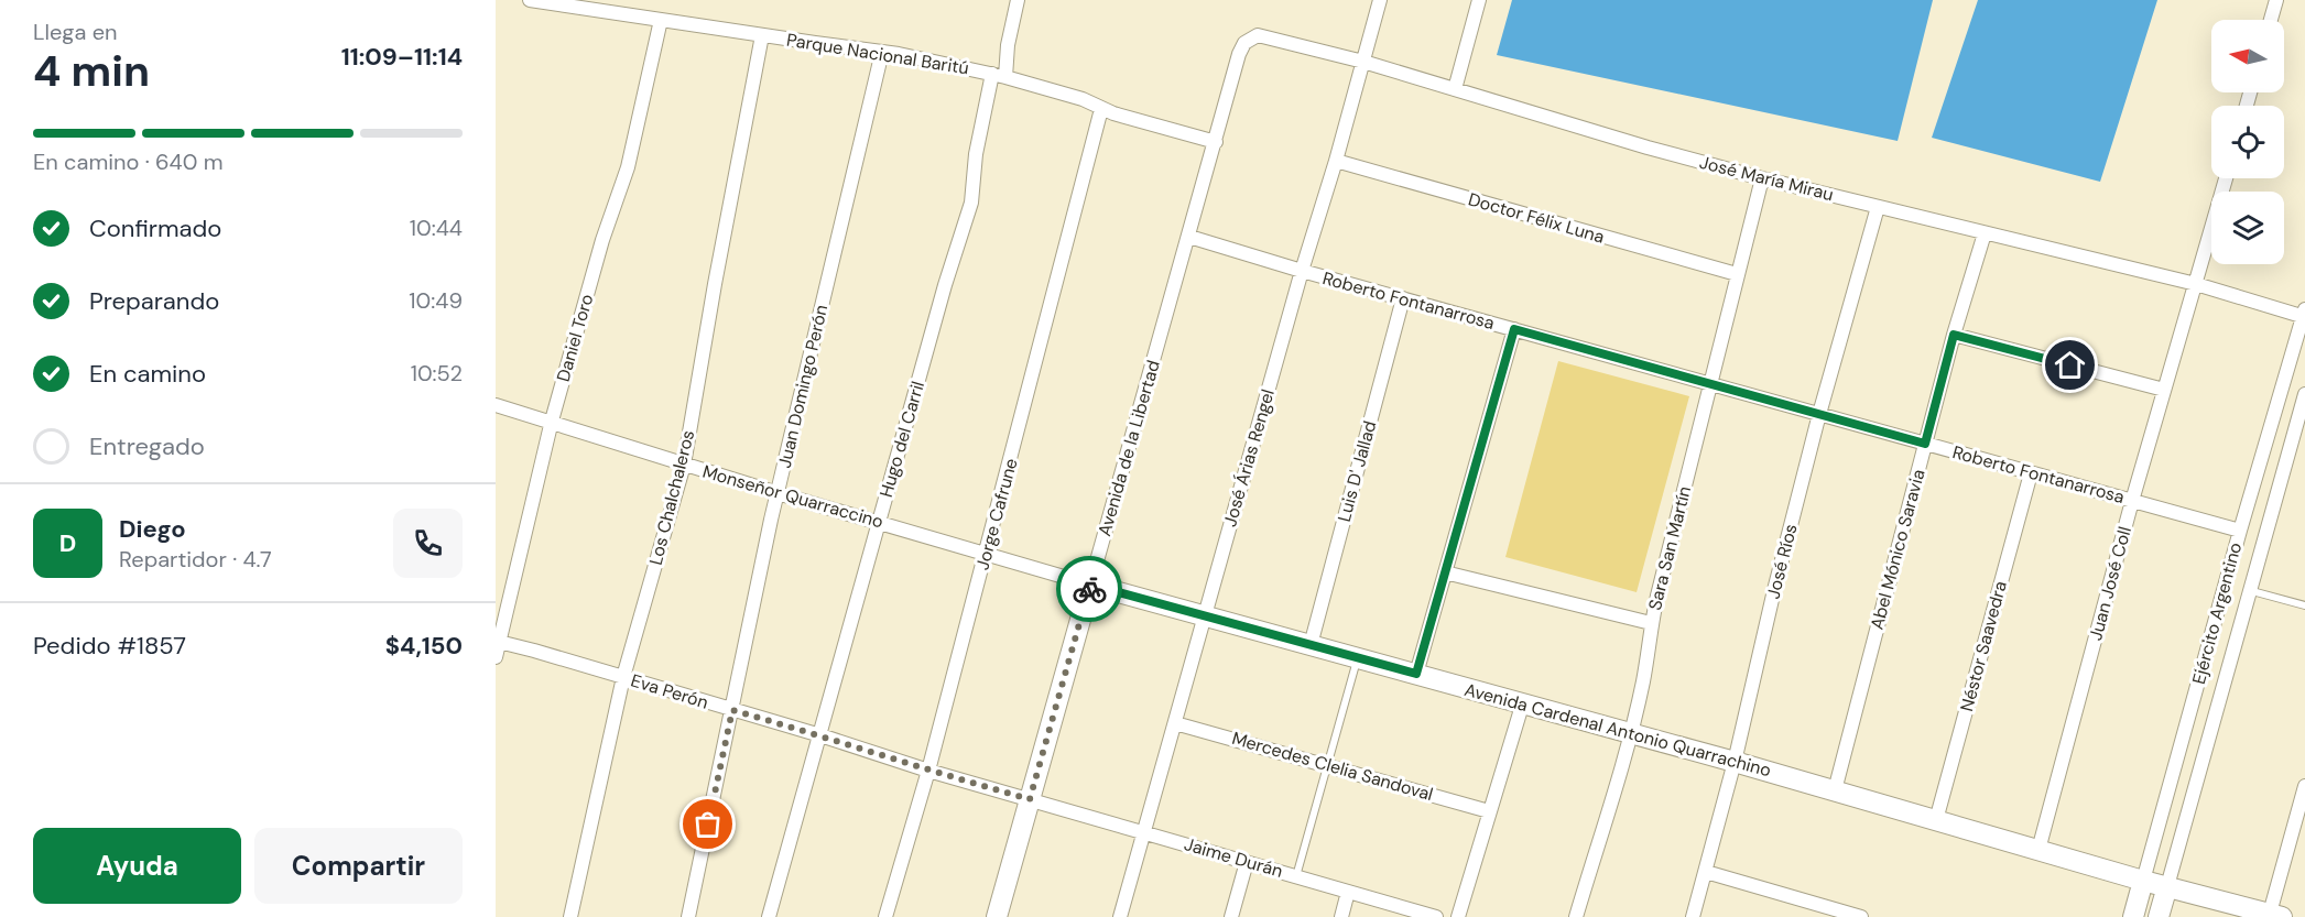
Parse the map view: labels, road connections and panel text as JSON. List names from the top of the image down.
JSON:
{
  "streets": {
    "street": [
      "Parque Nacional Baritú",
      "José María Mirau",
      "Doctor Félix Luna",
      "Roberto Fontanarrosa",
      "Daniel Toro",
      "Juan Domingo Perón",
      "Hugo del Carril",
      "Avenida de la Libertad",
      "José Árias Rengel",
      "Luis D' Jallad",
      "Monseñor Quarraccino",
      "Los Chalchaleros",
      "Jorge Cafrune",
      "Sara San Martín",
      "Abel Mónico Saravia",
      "José Ríos",
      "Juan José Coll",
      "Ejército Argentino",
      "Néstor Saavedra",
      "Eva Perón",
      "Avenida Cardenal Antonio Quarrachino",
      "Mercedes Clelia Sandoval",
      "Jaime Durán"
    ]
  },
  "crossings": [
    ["Parque Nacional Baritú", "Daniel Toro"],
    ["Parque Nacional Baritú", "Juan Domingo Perón"],
    ["Parque Nacional Baritú", "Hugo del Carril"],
    ["Parque Nacional Baritú", "Avenida de la Libertad"],
    ["Parque Nacional Baritú", "Los Chalchaleros"],
    ["Parque Nacional Baritú", "Jorge Cafrune"],
    ["José María Mirau", "Avenida de la Libertad"],
    ["José María Mirau", "José Árias Rengel"],
    ["José María Mirau", "Sara San Martín"],
    ["José María Mirau", "Abel Mónico Saravia"],
    ["José María Mirau", "José Ríos"],
    ["José María Mirau", "Juan José Coll"],
    ["José María Mirau", "Ejército Argentino"],
    ["Doctor Félix Luna", "José Árias Rengel"],
    ["Doctor Félix Luna", "Sara San Martín"],
    ["Roberto Fontanarrosa", "Avenida de la Libertad"],
    ["Roberto Fontanarrosa", "José Árias Rengel"],
    ["Roberto Fontanarrosa", "Luis D' Jallad"],
    ["Roberto Fontanarrosa", "Sara San Martín"],
    ["Roberto Fontanarrosa", "Abel Mónico Saravia"],
    ["Roberto Fontanarrosa", "José Ríos"],
    ["Roberto Fontanarrosa", "Juan José Coll"],
    ["Roberto Fontanarrosa", "Ejército Argentino"],
    ["Roberto Fontanarrosa", "Néstor Saavedra"],
    ["Daniel Toro", "Monseñor Quarraccino"],
    ["Daniel Toro", "Eva Perón"],
    ["Juan Domingo Perón", "Monseñor Quarraccino"],
    ["Juan Domingo Perón", "Eva Perón"],
    ["Hugo del Carril", "Monseñor Quarraccino"],
    ["Hugo del Carril", "Eva Perón"],
    ["Avenida de la Libertad", "Monseñor Quarraccino"],
    ["Avenida de la Libertad", "Eva Perón"],
    ["Avenida de la Libertad", "Avenida Cardenal Antonio Quarrachino"],
    ["Avenida de la Libertad", "Jaime Durán"],
    ["José Árias Rengel", "Avenida Cardenal Antonio Quarrachino"],
    ["José Árias Rengel", "Mercedes Clelia Sandoval"],
    ["José Árias Rengel", "Jaime Durán"],
    ["Luis D' Jallad", "Avenida Cardenal Antonio Quarrachino"],
    ["Monseñor Quarraccino", "Los Chalchaleros"],
    ["Monseñor Quarraccino", "Jorge Cafrune"],
    ["Monseñor Quarraccino", "Avenida Cardenal Antonio Quarrachino"],
    ["Los Chalchaleros", "Eva Perón"],
    ["Jorge Cafrune", "Eva Perón"],
    ["Sara San Martín", "Avenida Cardenal Antonio Quarrachino"],
    ["Abel Mónico Saravia", "Avenida Cardenal Antonio Quarrachino"],
    ["José Ríos", "Avenida Cardenal Antonio Quarrachino"],
    ["Juan José Coll", "Avenida Cardenal Antonio Quarrachino"],
    ["Ejército Argentino", "Avenida Cardenal Antonio Quarrachino"],
    ["Néstor Saavedra", "Avenida Cardenal Antonio Quarrachino"],
    ["Eva Perón", "Jaime Durán"]
  ],
  "north": "left",
  "page": {
    "heading": ["4 min", "Llega en", "11:09–11:14"],
    "panel": [
      "Diego",
      "Repartidor · 4.7",
      "Pedido #1857",
      "$4,150"
    ],
    "bar": "En camino · 640 m",
    "list": [
      ["Confirmado", "10:44"],
      ["Preparando", "10:49"],
      ["En camino", "10:52"],
      "Entregado"
    ],
    "round": "D",
    "buttons": ["Ayuda", "Compartir"]
  }
}
